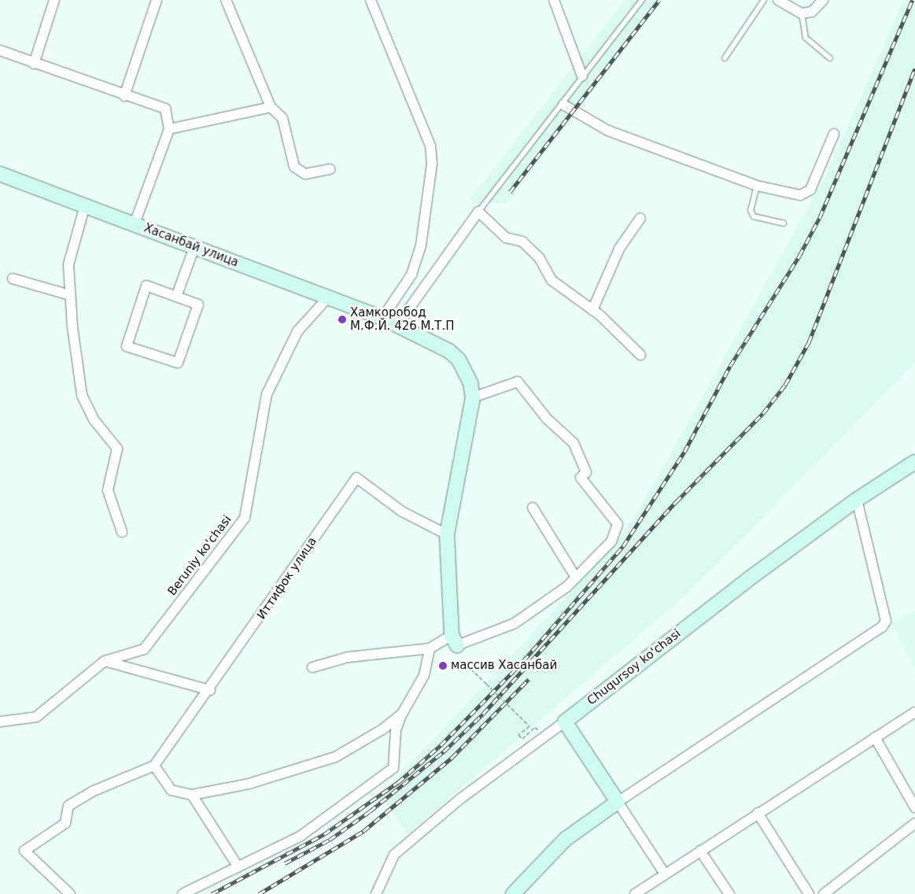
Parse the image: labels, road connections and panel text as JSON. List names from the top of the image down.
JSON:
{
  "streets": {
    "street": [
      "Хасанбай улица",
      "Beruniy ko'chasi",
      "Иттифок улица",
      "Chuqursoy ko'chasi"
    ]
  },
  "crossings": [
    ["Хасанбай улица", "Beruniy ko'chasi"]
  ],
  "places": ["Хамкоробод М.Ф.Й. 426 М.Т.П", "массив Хасанбай"]
}
